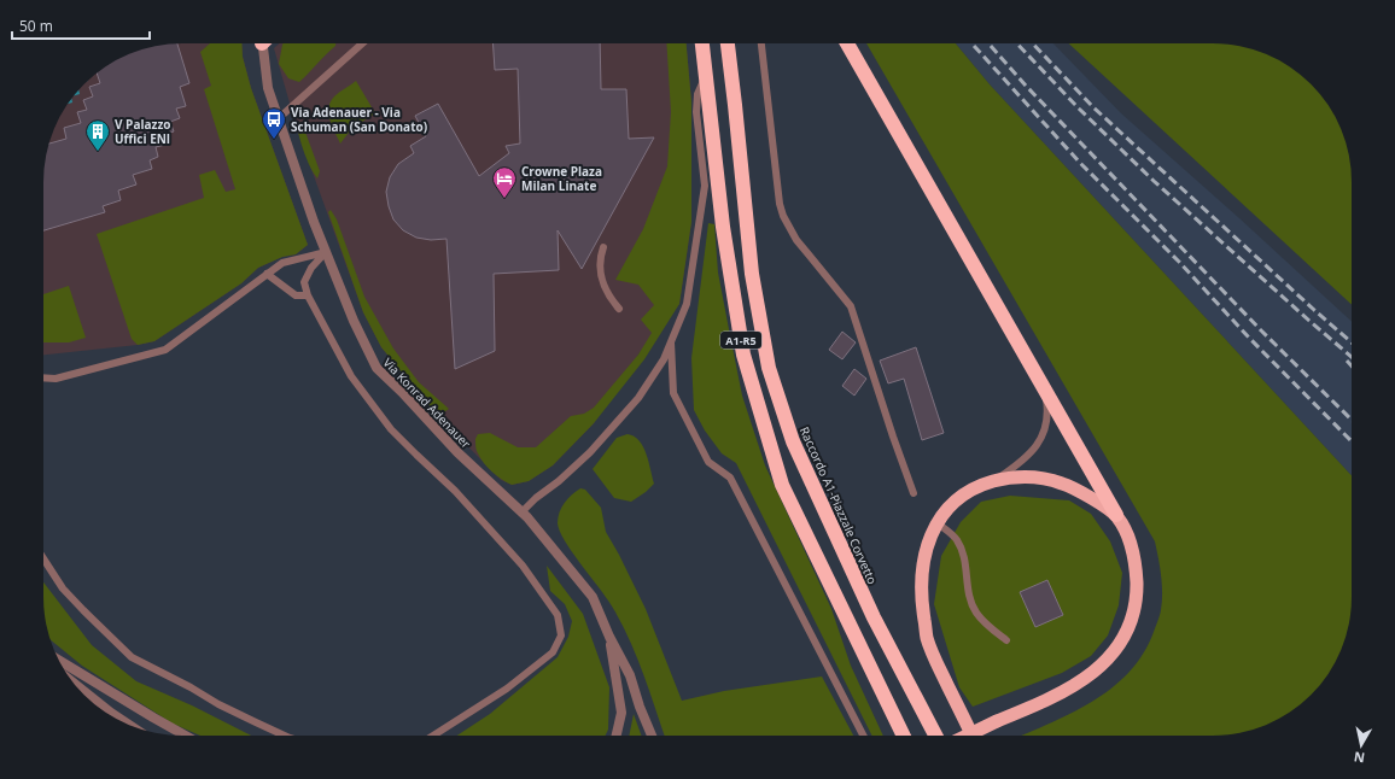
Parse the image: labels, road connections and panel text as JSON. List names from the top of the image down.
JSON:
{
  "streets": {
    "highway": ["A1-R5", "Raccordo A1-Piazzale Corvetto"],
    "street": ["Via Konrad Adenauer"]
  },
  "places": {
    "bus stop": ["Via Adenauer - Via Schuman (San Donato)"],
    "building": ["V Palazzo Uffici ENI"],
    "hotel": ["Crowne Plaza Milan Linate"]
  },
  "scale_bar": "50 m",
  "north": "bottom"
}
